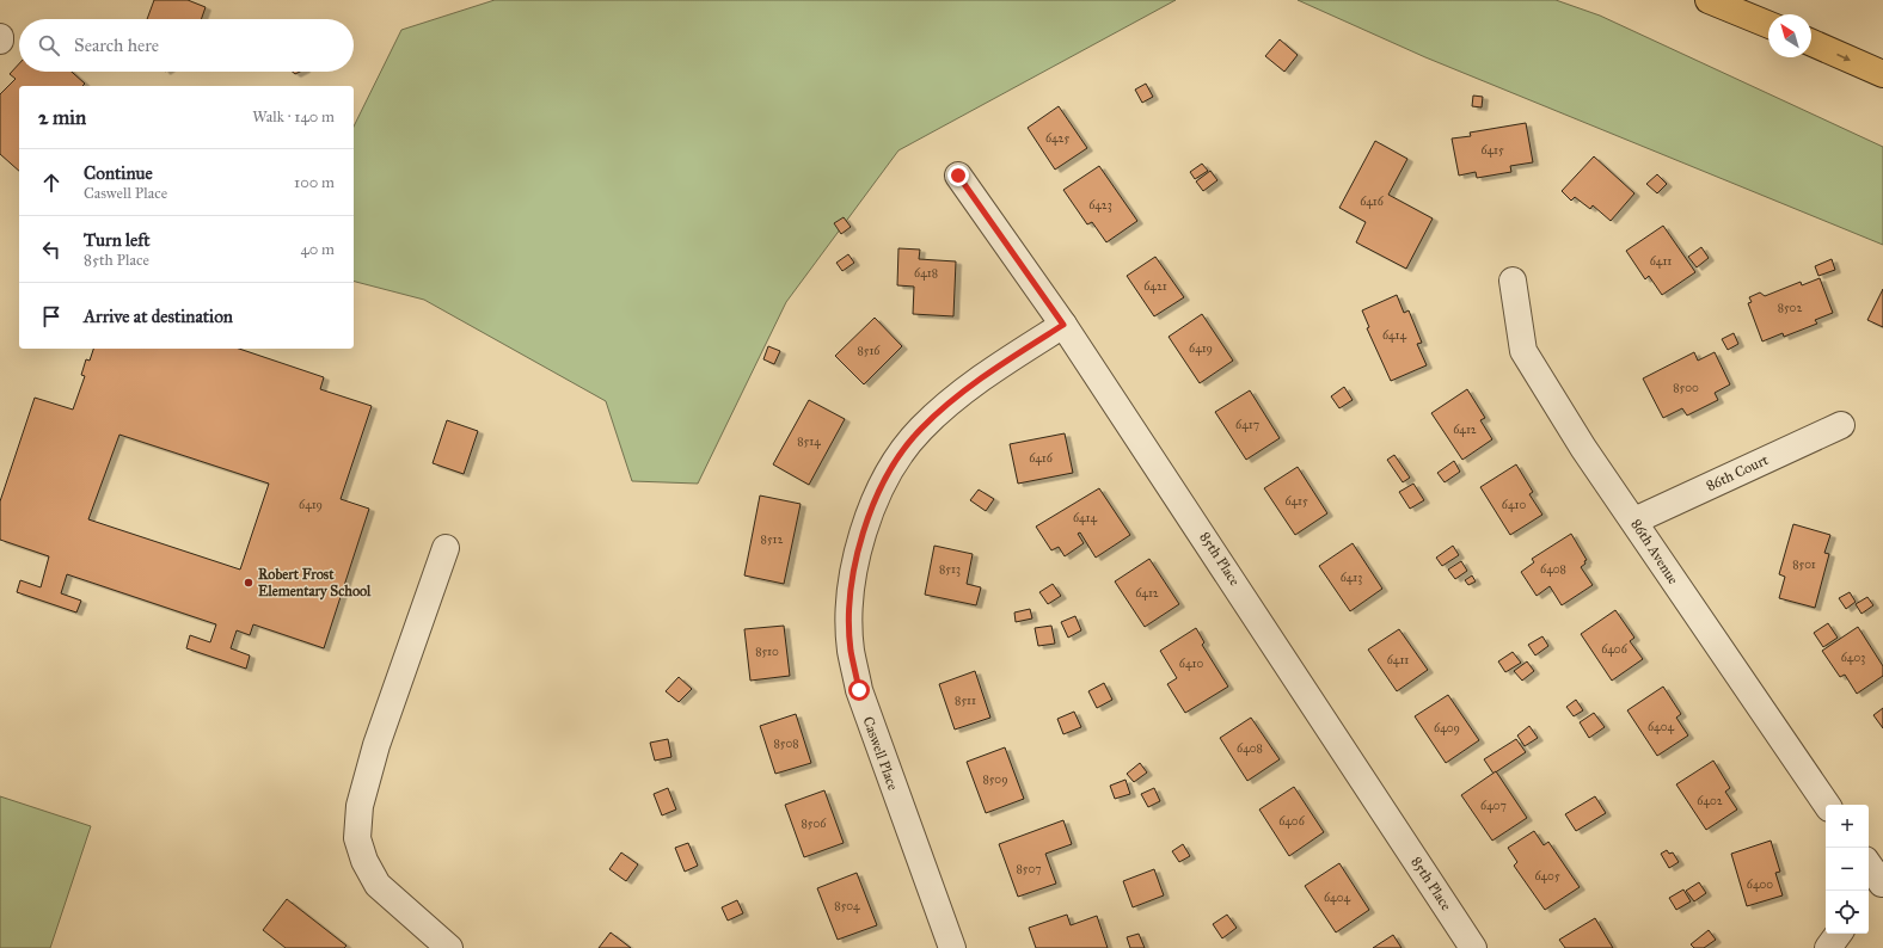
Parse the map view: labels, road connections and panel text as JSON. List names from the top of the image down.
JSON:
{
  "streets": {
    "street": [
      "86th Court",
      "86th Avenue",
      "85th Place",
      "Caswell Place"
    ]
  },
  "crossings": [
    ["86th Court", "86th Avenue"],
    ["85th Place", "Caswell Place"]
  ],
  "places": ["Robert Frost Elementary School"],
  "house_numbers": [
    "6425",
    "6415",
    "6416",
    "6423",
    "6411",
    "6418",
    "6421",
    "8502",
    "6414",
    "6419",
    "8516",
    "8500",
    "6417",
    "6412",
    "8514",
    "6416",
    "6415",
    "6419",
    "6410",
    "6414",
    "8512",
    "8501",
    "8513",
    "6408",
    "6413",
    "6412",
    "6406",
    "8510",
    "6403",
    "6411",
    "6410",
    "8511",
    "6404",
    "6409",
    "8508",
    "6408",
    "8509",
    "6402",
    "6407",
    "6406",
    "8506",
    "8507",
    "6405",
    "6400",
    "6404",
    "8504"
  ],
  "north": "top left",
  "page": {
    "search": "Search here",
    "heading": ["2 min", "Walk · 140 m"],
    "list": [
      ["Continue", "Caswell Place", "100 m"],
      ["Turn left", "85th Place", "40 m"],
      "Arrive at destination"
    ],
    "map_buttons": ["+", "−"]
  }
}
